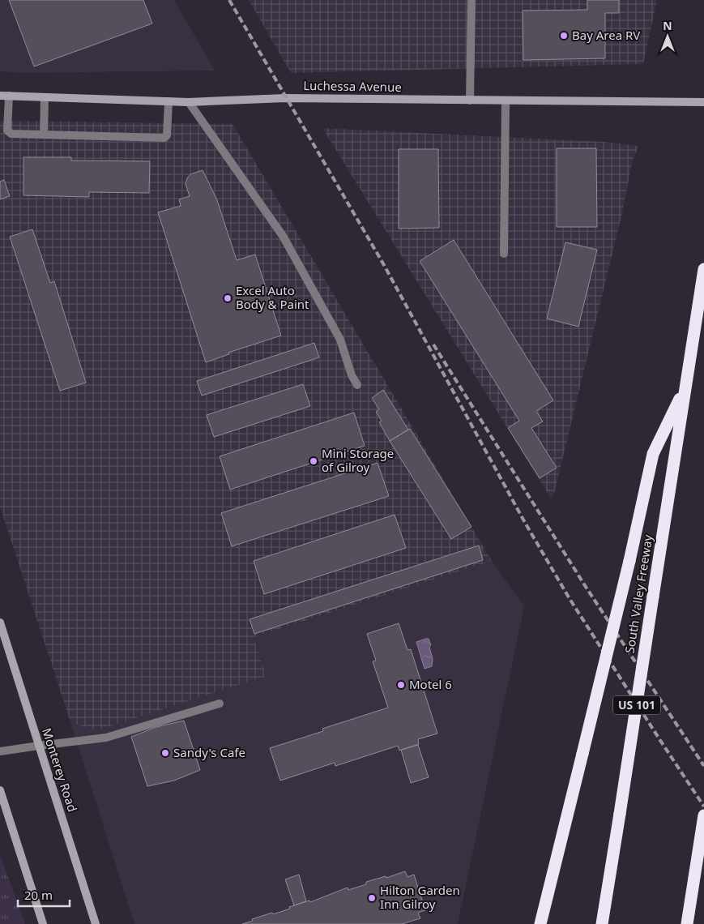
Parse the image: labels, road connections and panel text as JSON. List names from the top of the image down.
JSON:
{
  "streets": {
    "highway": ["South Valley Freeway", "US 101"],
    "street": ["Luchessa Avenue", "Monterey Road"]
  },
  "places": [
    "Bay Area RV",
    "Excel Auto Body & Paint",
    "Mini Storage of Gilroy",
    "Motel 6",
    "Sandy's Cafe",
    "Hilton Garden Inn Gilroy"
  ],
  "scale_bar": "20 m",
  "north": "top"
}
